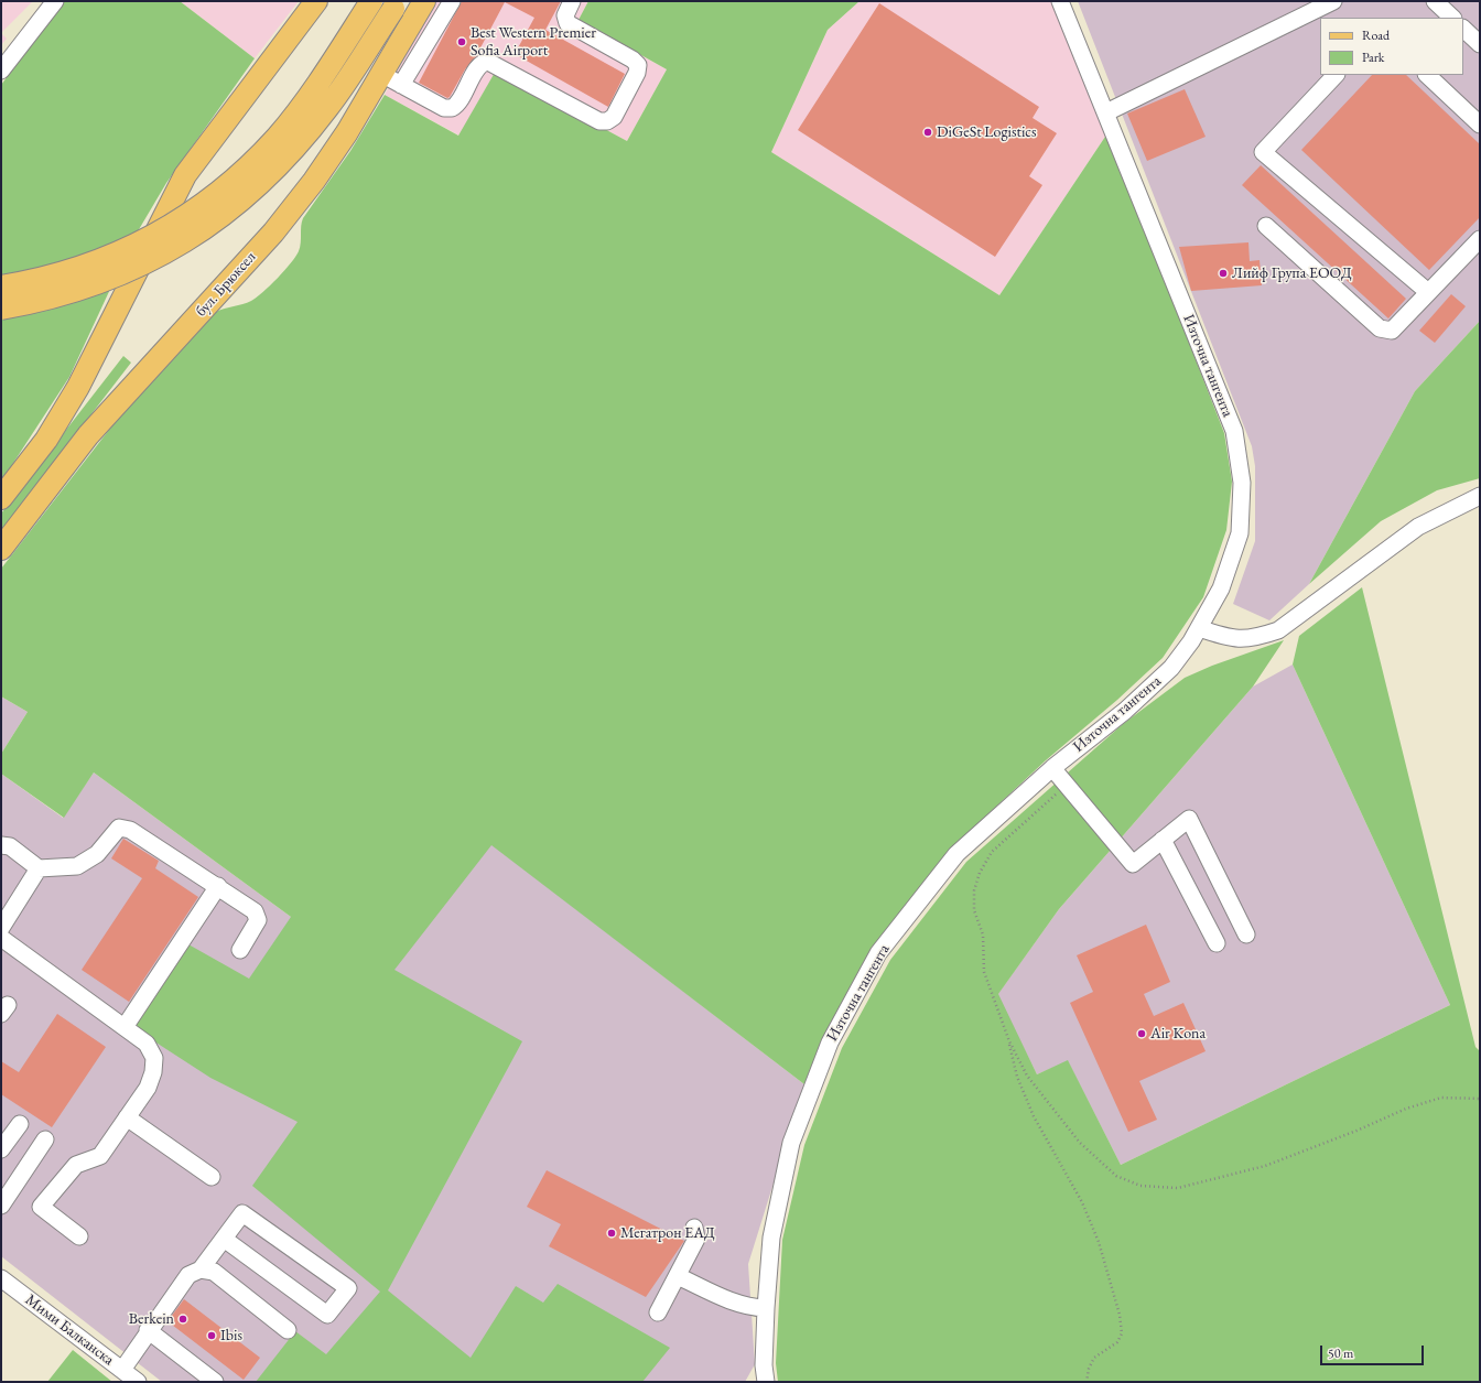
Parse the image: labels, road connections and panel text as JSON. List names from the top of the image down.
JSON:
{
  "streets": {
    "main road": ["бул. Брюксел"],
    "street": ["Източна тангента", "Мими Балканска"]
  },
  "places": [
    "Best Western Premier Sofia Airport",
    "DiGeSt Logistics",
    "Лийф Група ЕООД",
    "Air Kona",
    "Мегатрон ЕАД",
    "Berkein",
    "Ibis"
  ],
  "legend": ["Road", "Park"],
  "scale_bar": "50 m"
}
